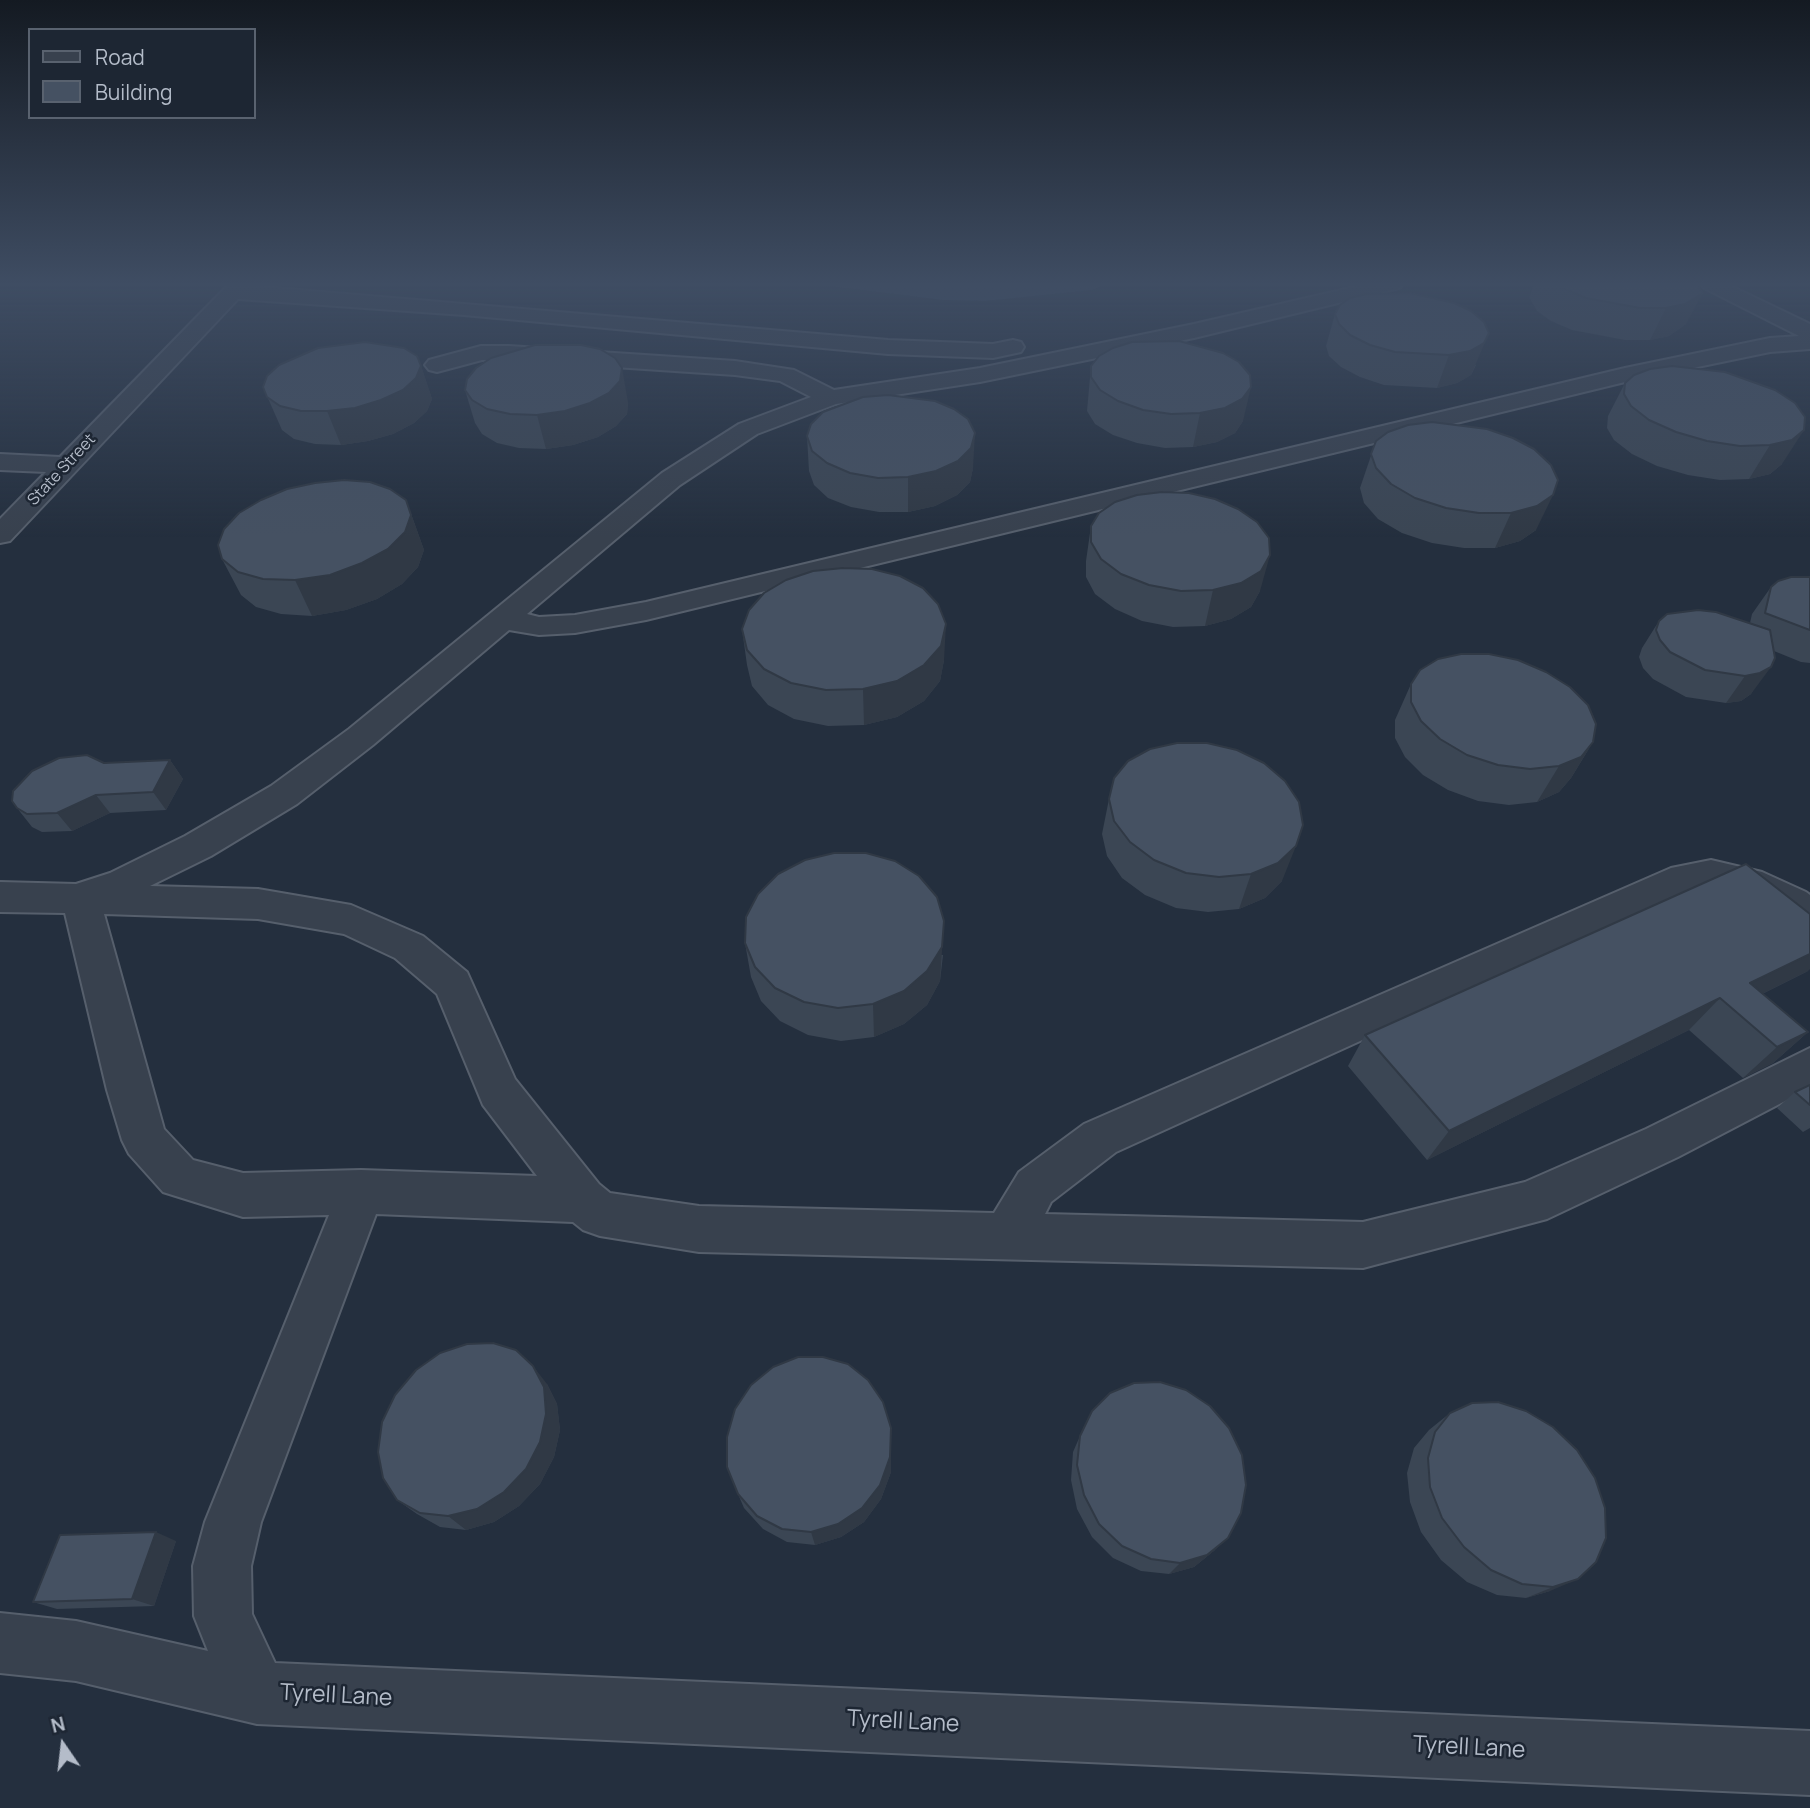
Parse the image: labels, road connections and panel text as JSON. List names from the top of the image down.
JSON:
{
  "streets": {
    "street": ["State Street", "Tyrell Lane"]
  },
  "legend": ["Road", "Building"],
  "north": "top"
}
